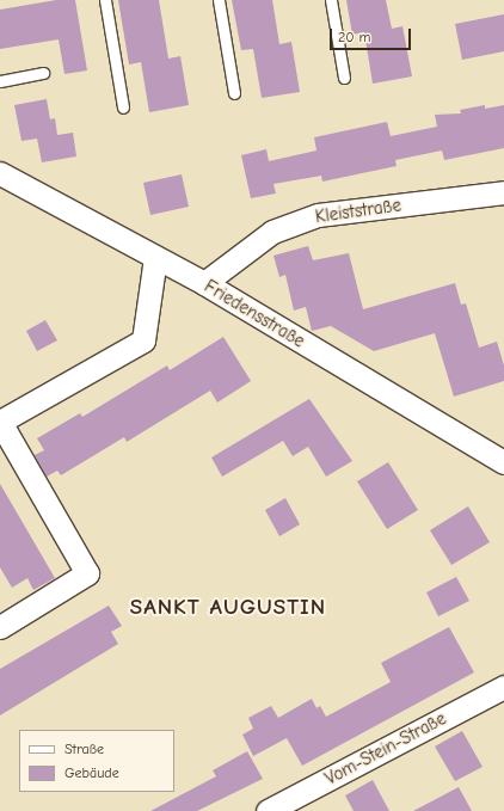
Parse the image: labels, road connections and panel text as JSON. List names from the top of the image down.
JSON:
{
  "streets": {
    "street": ["Kleiststraße", "Friedensstraße", "Vom-Stein-Straße"]
  },
  "crossings": [
    ["Kleiststraße", "Friedensstraße"]
  ],
  "districts": ["SANKT AUGUSTIN"],
  "legend": ["Straße", "Gebäude"],
  "scale_bar": "20 m"
}
